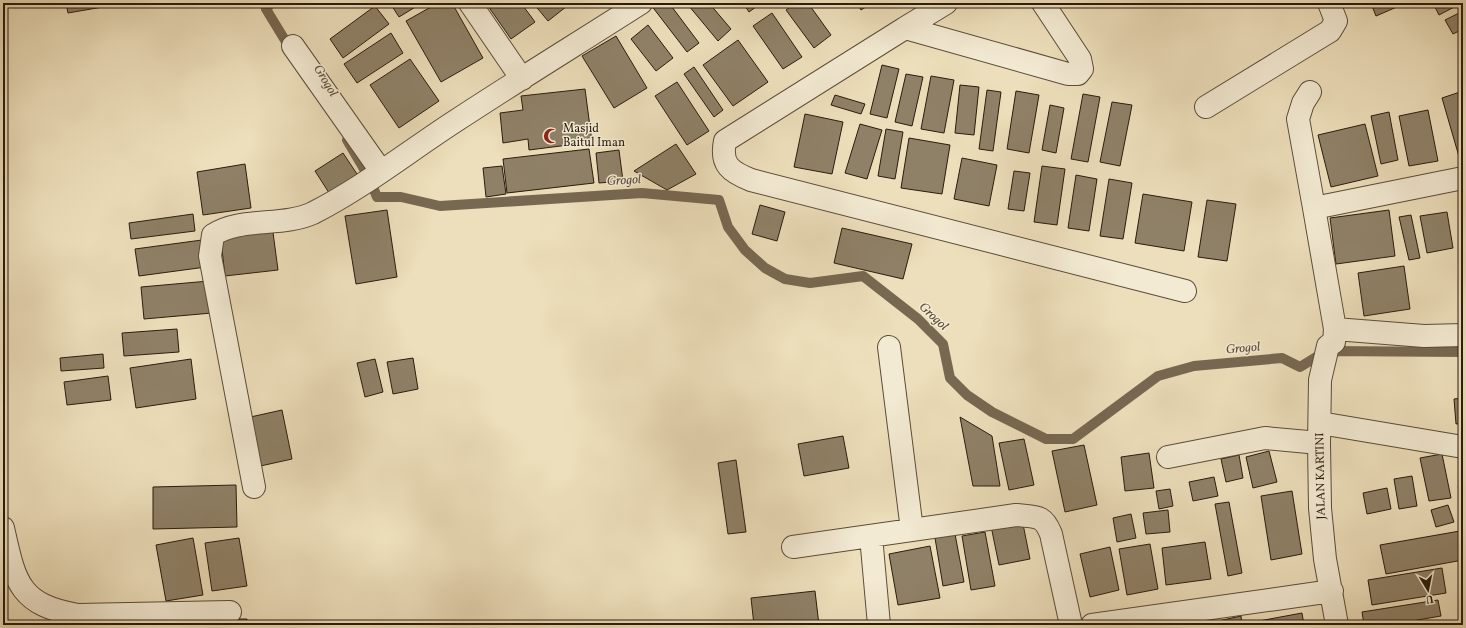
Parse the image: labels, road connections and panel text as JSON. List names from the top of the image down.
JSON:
{
  "streets": {
    "street": ["JALAN KARTINI"]
  },
  "water": ["Grogol"],
  "places": {
    "mosque": ["Masjid Baitul Iman"]
  },
  "north": "bottom"
}
